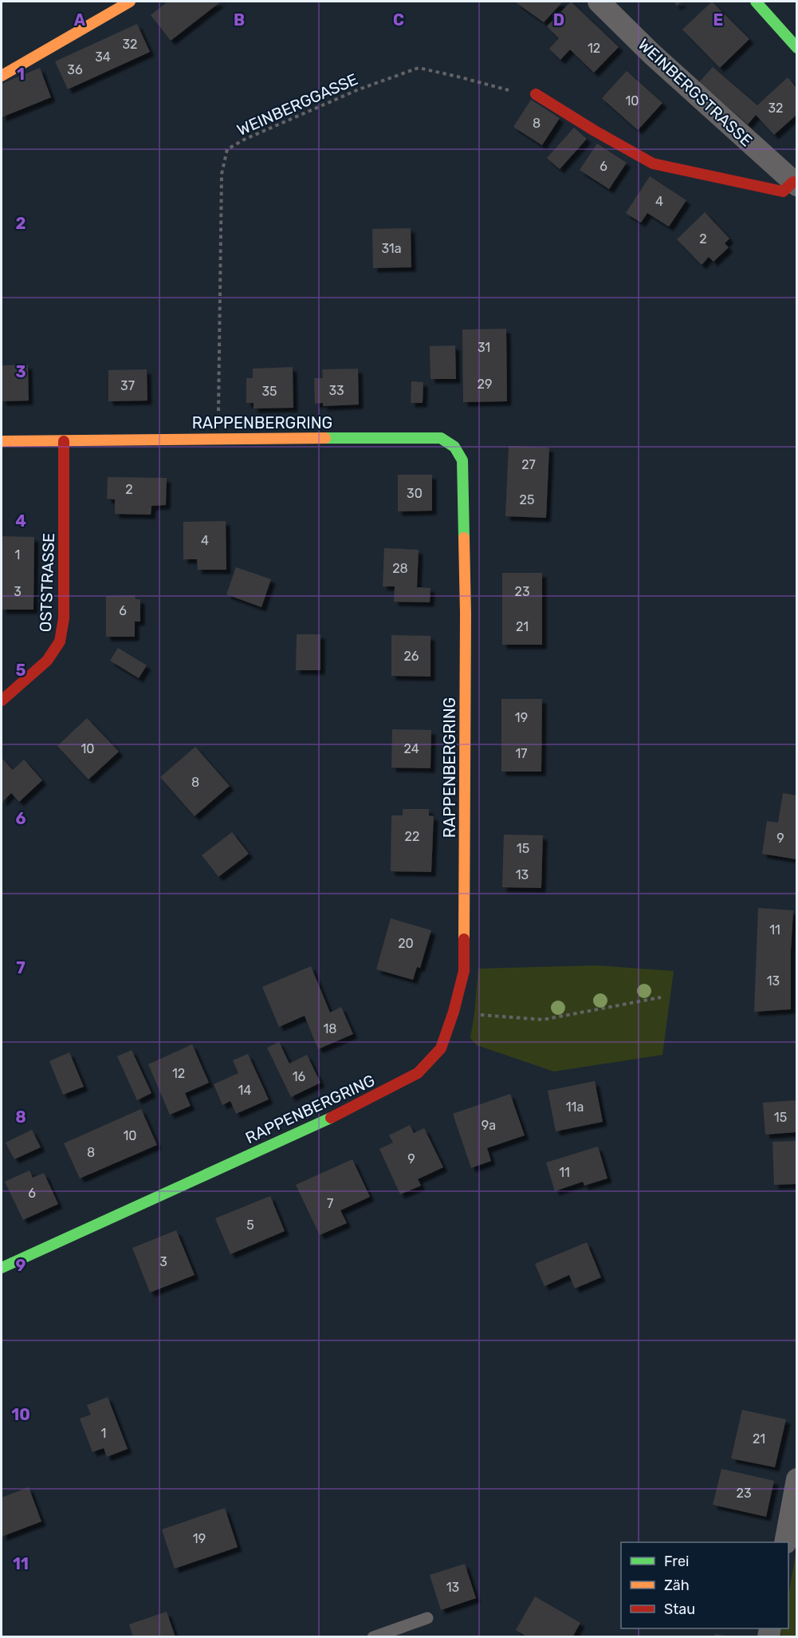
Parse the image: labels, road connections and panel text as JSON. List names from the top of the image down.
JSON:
{
  "streets": {
    "street": ["WEINBERGSTRASSE", "RAPPENBERGRING", "OSTSTRASSE"],
    "path": ["WEINBERGGASSE"]
  },
  "crossings": [
    ["WEINBERGGASSE", "RAPPENBERGRING"],
    ["RAPPENBERGRING", "OSTSTRASSE"]
  ],
  "house_numbers": [
    "32",
    "12",
    "34",
    "36",
    "10",
    "32",
    "8",
    "6",
    "4",
    "2",
    "31a",
    "31",
    "29",
    "37",
    "33",
    "35",
    "27",
    "2",
    "30",
    "25",
    "4",
    "1",
    "28",
    "3",
    "23",
    "6",
    "21",
    "26",
    "19",
    "10",
    "24",
    "17",
    "8",
    "22",
    "9",
    "15",
    "13",
    "11",
    "20",
    "13",
    "18",
    "12",
    "16",
    "14",
    "11a",
    "15",
    "9a",
    "10",
    "8",
    "9",
    "11",
    "6",
    "7",
    "5",
    "3",
    "1",
    "21",
    "23",
    "19",
    "13"
  ],
  "legend": ["Frei", "Zäh", "Stau"],
  "grid": {
    "columns": [
      "A",
      "B",
      "C",
      "D",
      "E"
    ],
    "rows": [
      "1",
      "2",
      "3",
      "4",
      "5",
      "6",
      "7",
      "8",
      "9",
      "10",
      "11"
    ]
  }
}
